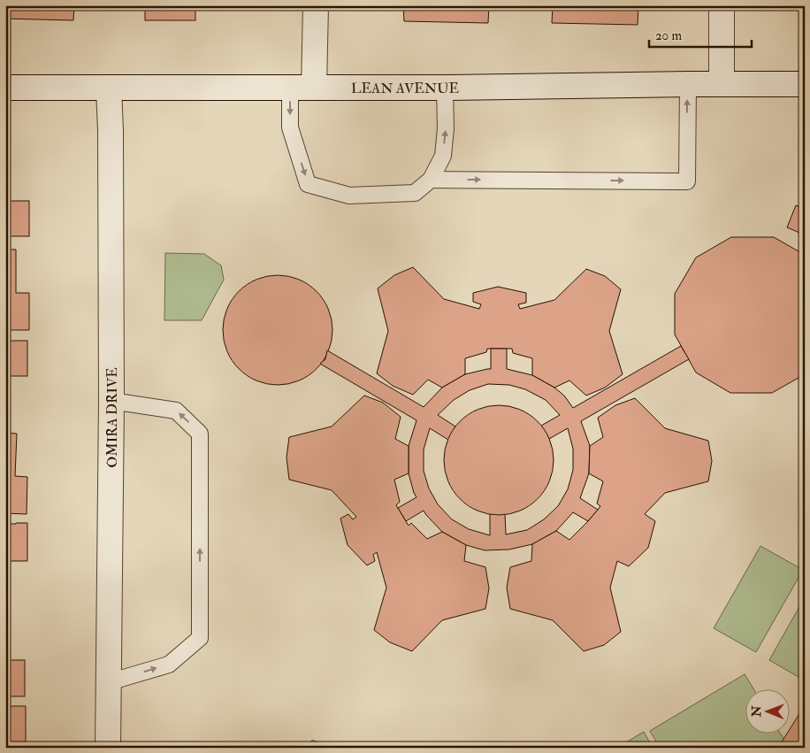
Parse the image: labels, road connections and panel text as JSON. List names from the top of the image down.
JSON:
{
  "streets": {
    "street": ["LEAN AVENUE", "OMIRA DRIVE"]
  },
  "crossings": [
    ["LEAN AVENUE", "OMIRA DRIVE"]
  ],
  "scale_bar": "20 m",
  "north": "left"
}
